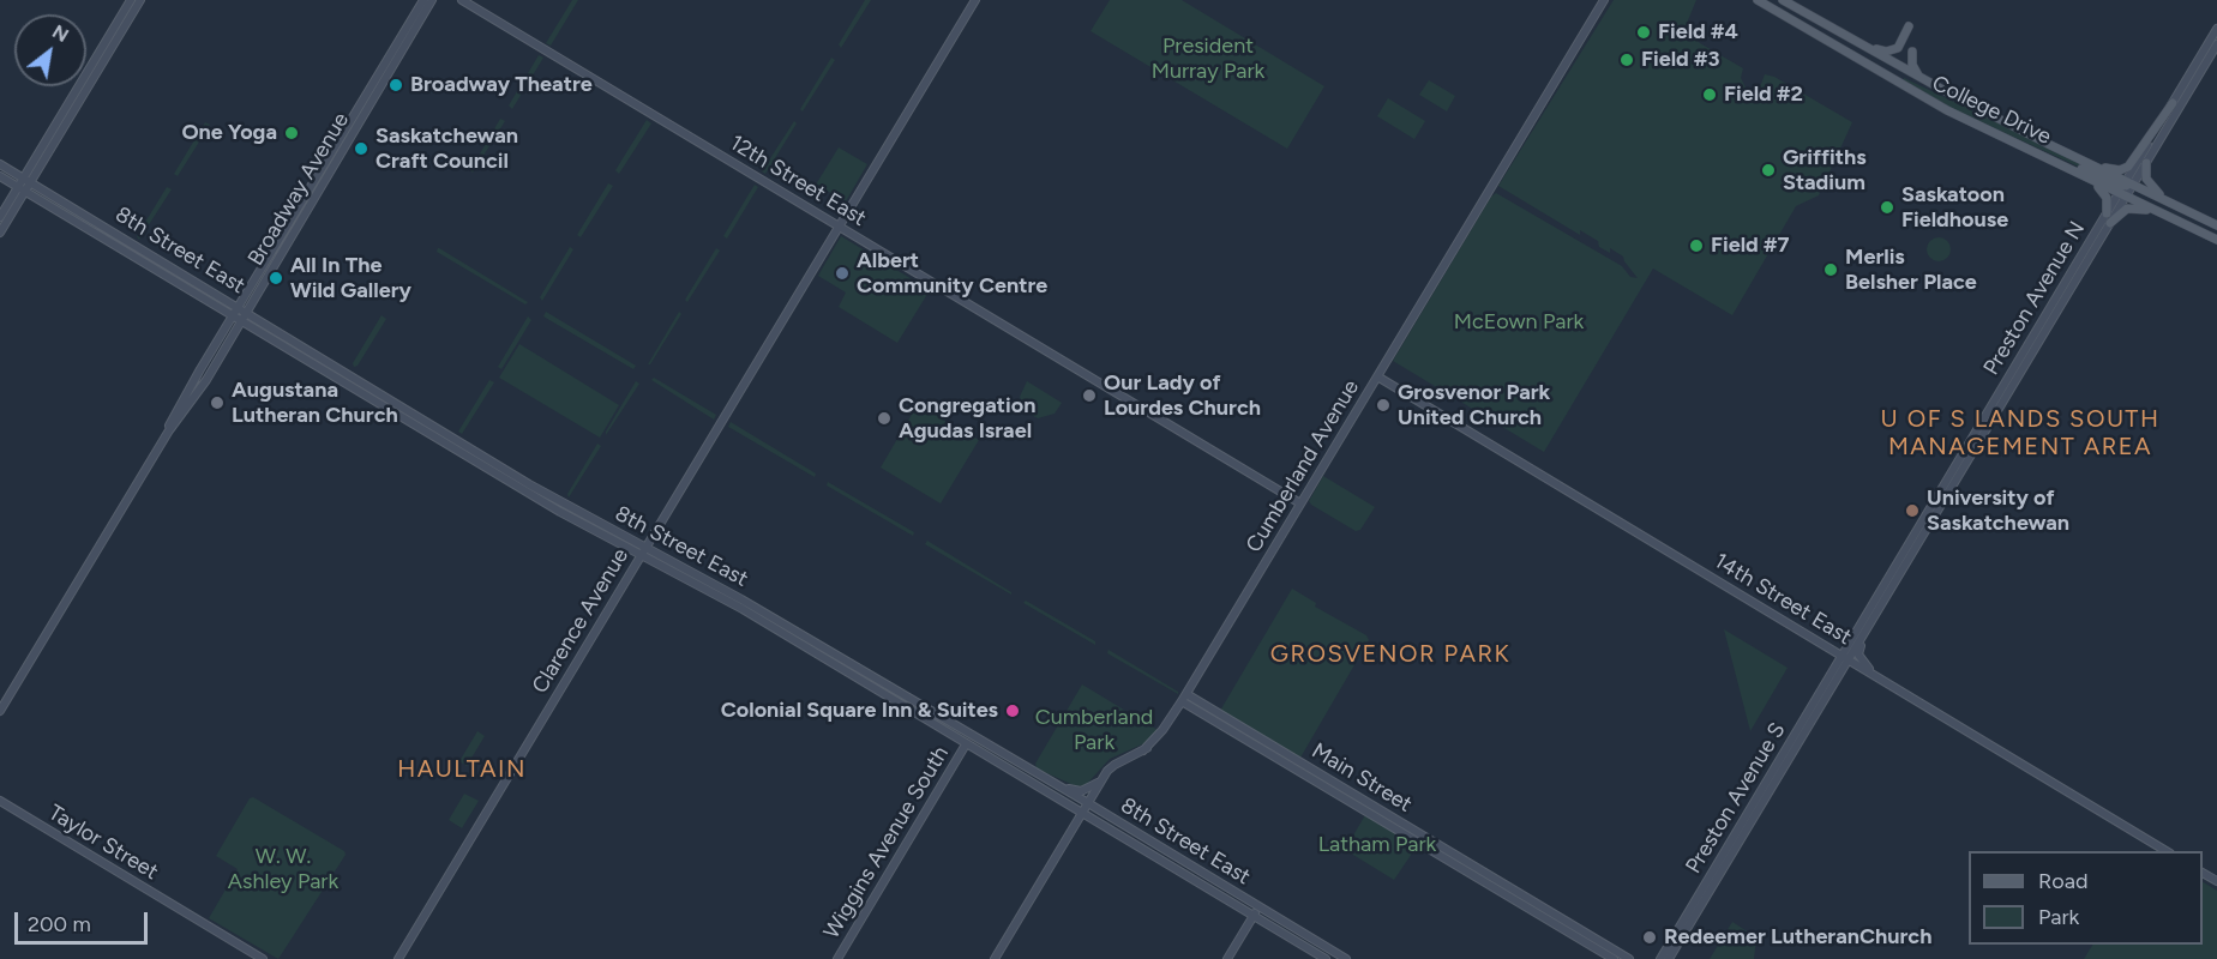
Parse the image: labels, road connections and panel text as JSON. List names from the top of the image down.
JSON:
{
  "streets": {
    "main road": [
      "College Drive",
      "12th Street East",
      "Broadway Avenue",
      "8th Street East",
      "Preston Avenue N",
      "Cumberland Avenue",
      "14th Street East",
      "Clarence Avenue",
      "Main Street",
      "Preston Avenue S",
      "Taylor Street",
      "Wiggins Avenue South"
    ]
  },
  "crossings": [
    ["College Drive", "Preston Avenue N"],
    ["12th Street East", "Cumberland Avenue"],
    ["12th Street East", "Clarence Avenue"],
    ["Broadway Avenue", "8th Street East"],
    ["8th Street East", "Clarence Avenue"],
    ["8th Street East", "Wiggins Avenue South"],
    ["Preston Avenue N", "14th Street East"],
    ["Preston Avenue N", "Preston Avenue S"],
    ["Cumberland Avenue", "14th Street East"],
    ["Cumberland Avenue", "Main Street"],
    ["14th Street East", "Preston Avenue S"]
  ],
  "districts": ["U OF S LANDS SOUTH MANAGEMENT AREA", "GROSVENOR PARK", "HAULTAIN"],
  "parks": [
    "President Murray Park",
    "McEown Park",
    "Cumberland Park",
    "Latham Park",
    "W. W. Ashley Park"
  ],
  "places": [
    "Field #4",
    "Field #3",
    "Broadway Theatre",
    "Field #2",
    "One Yoga",
    "Saskatchewan Craft Council",
    "Griffiths Stadium",
    "Saskatoon Fieldhouse",
    "Field #7",
    "Merlis Belsher Place",
    "Albert Community Centre",
    "All In The Wild Gallery",
    "Our Lady of Lourdes Church",
    "Augustana Lutheran Church",
    "Grosvenor Park United Church",
    "Congregation Agudas Israel",
    "University of Saskatchewan",
    "Colonial Square Inn & Suites",
    "Redeemer LutheranChurch"
  ],
  "legend": ["Road", "Park"],
  "scale_bar": "200 m",
  "north": "top right"
}
